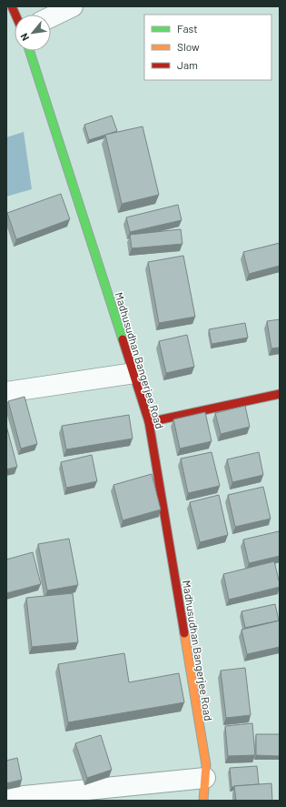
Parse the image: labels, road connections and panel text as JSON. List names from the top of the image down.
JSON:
{
  "streets": {
    "main road": ["Madhusudhan Bangerjee Road"]
  },
  "legend": ["Fast", "Slow", "Jam"],
  "north": "bottom left"
}
